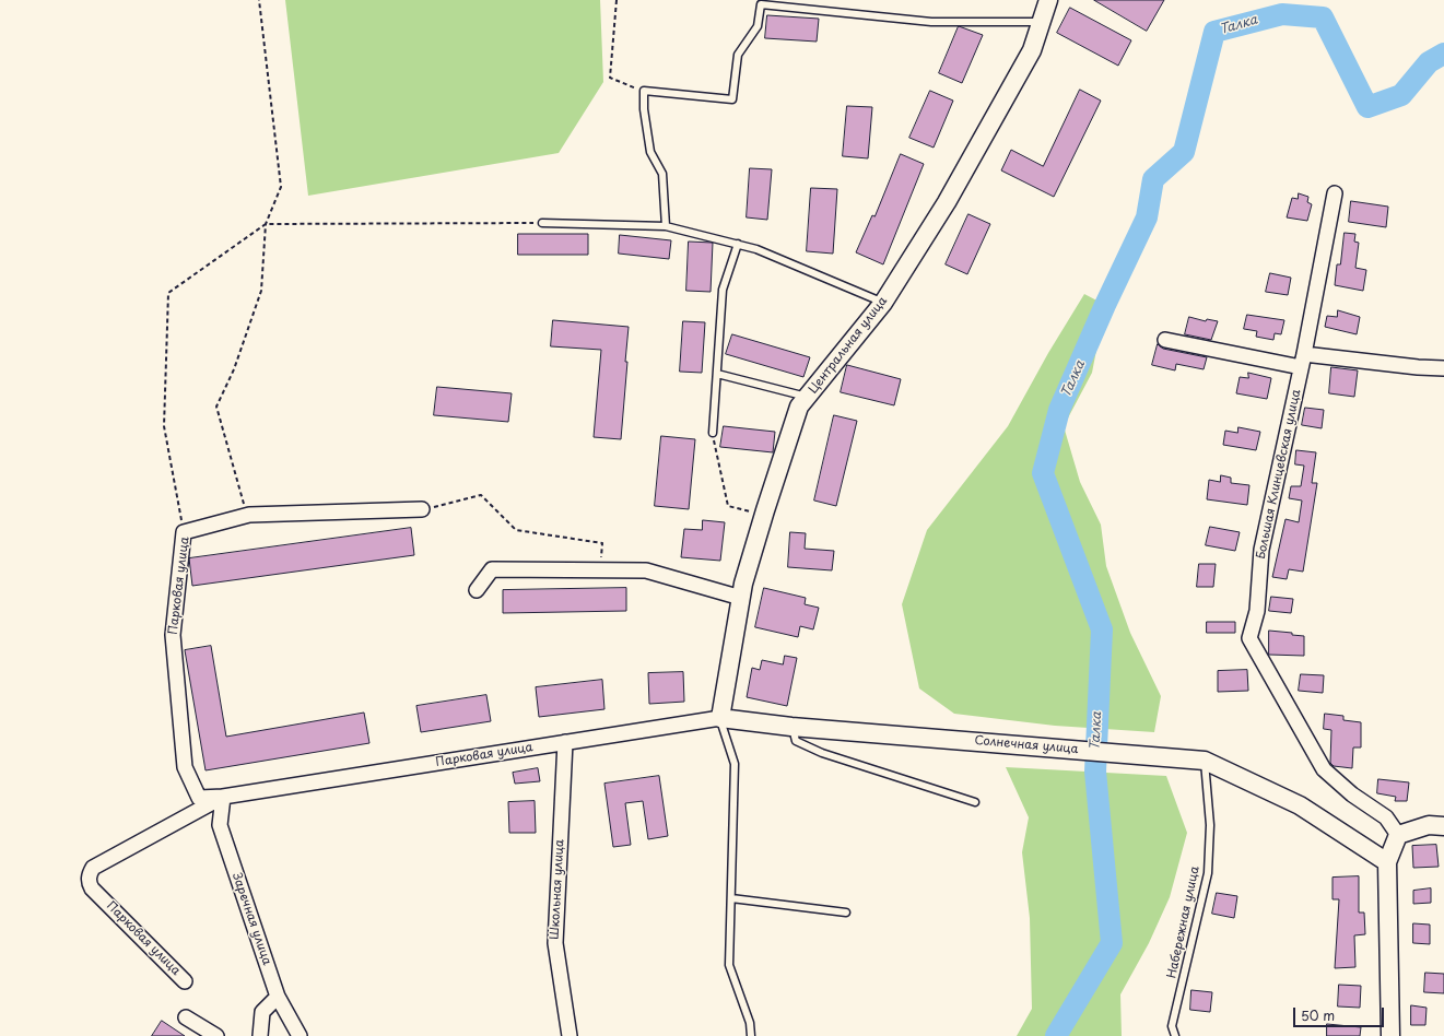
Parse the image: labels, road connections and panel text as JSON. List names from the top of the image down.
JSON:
{
  "streets": {
    "street": [
      "Центральная улица",
      "Большая Клинцевская улица",
      "Парковая улица",
      "Солнечная улица",
      "Школьная улица",
      "Заречная улица"
    ],
    "lane": ["Набережная улица"]
  },
  "crossings": [
    ["Центральная улица", "Парковая улица"],
    ["Центральная улица", "Солнечная улица"],
    ["Парковая улица", "Солнечная улица"],
    ["Парковая улица", "Школьная улица"],
    ["Парковая улица", "Заречная улица"],
    ["Солнечная улица", "Набережная улица"]
  ],
  "water": ["Талка"],
  "scale_bar": "50 m"
}
